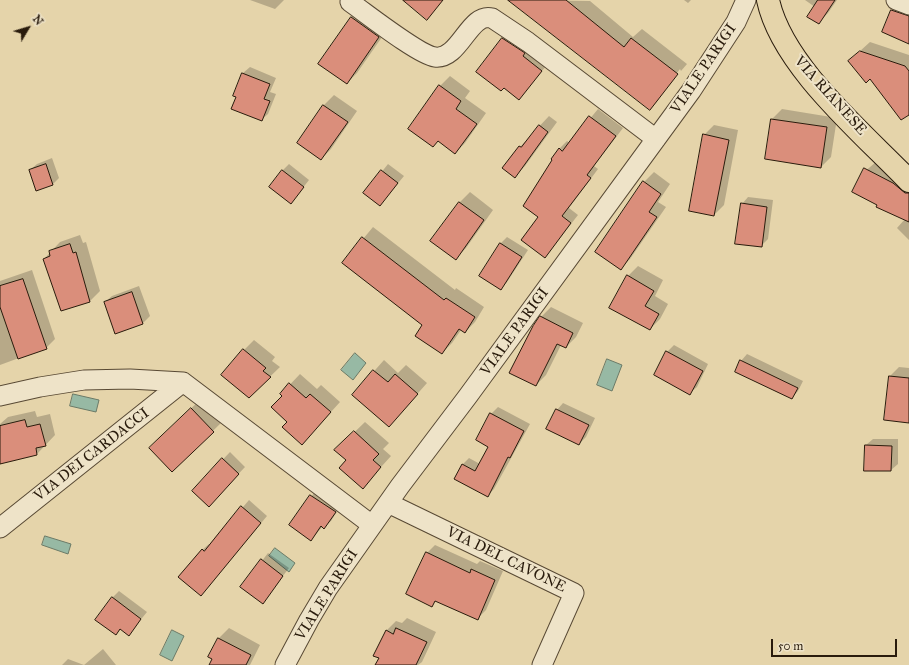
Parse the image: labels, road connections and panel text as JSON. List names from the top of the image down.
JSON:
{
  "streets": {
    "main road": ["VIA RIANESE"],
    "street": ["VIALE PARIGI", "VIA DEI CARDACCI", "VIA DEL CAVONE"]
  },
  "crossings": [
    ["VIALE PARIGI", "VIA DEL CAVONE"]
  ],
  "scale_bar": "50 m",
  "north": "top right"
}
